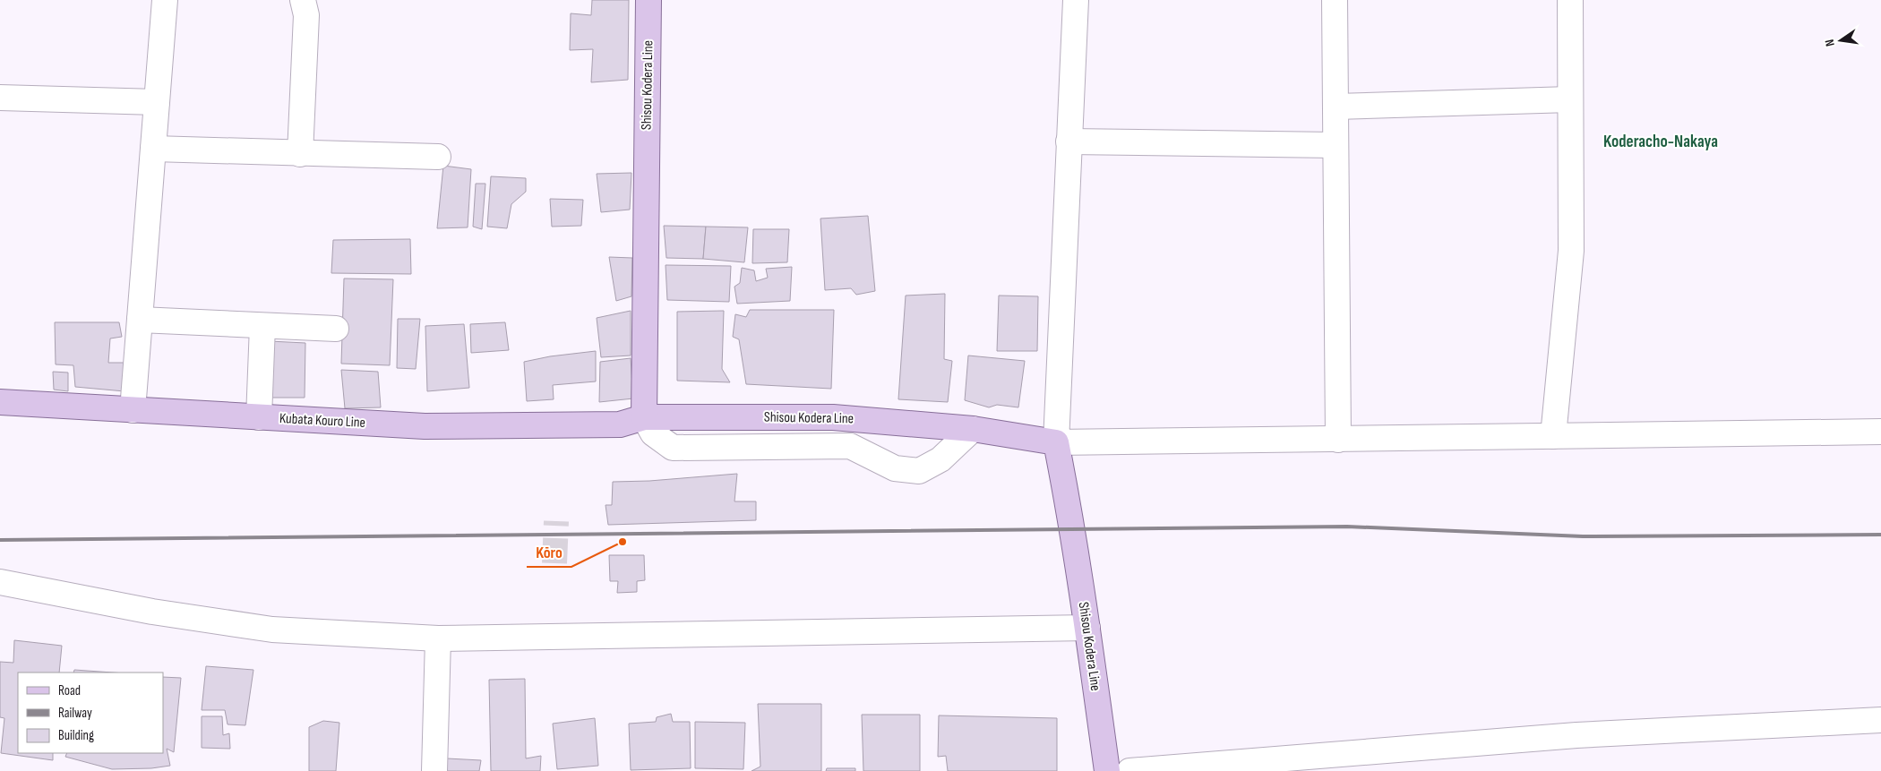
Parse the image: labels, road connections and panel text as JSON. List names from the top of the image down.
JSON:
{
  "streets": {
    "main road": ["Shisou Kodera Line", "Kubata Kouro Line"]
  },
  "crossings": [
    ["Shisou Kodera Line", "Kubata Kouro Line"]
  ],
  "districts": ["Koderacho-Nakaya"],
  "places": ["Kōro"],
  "legend": ["Road", "Railway", "Building"],
  "north": "left"
}
